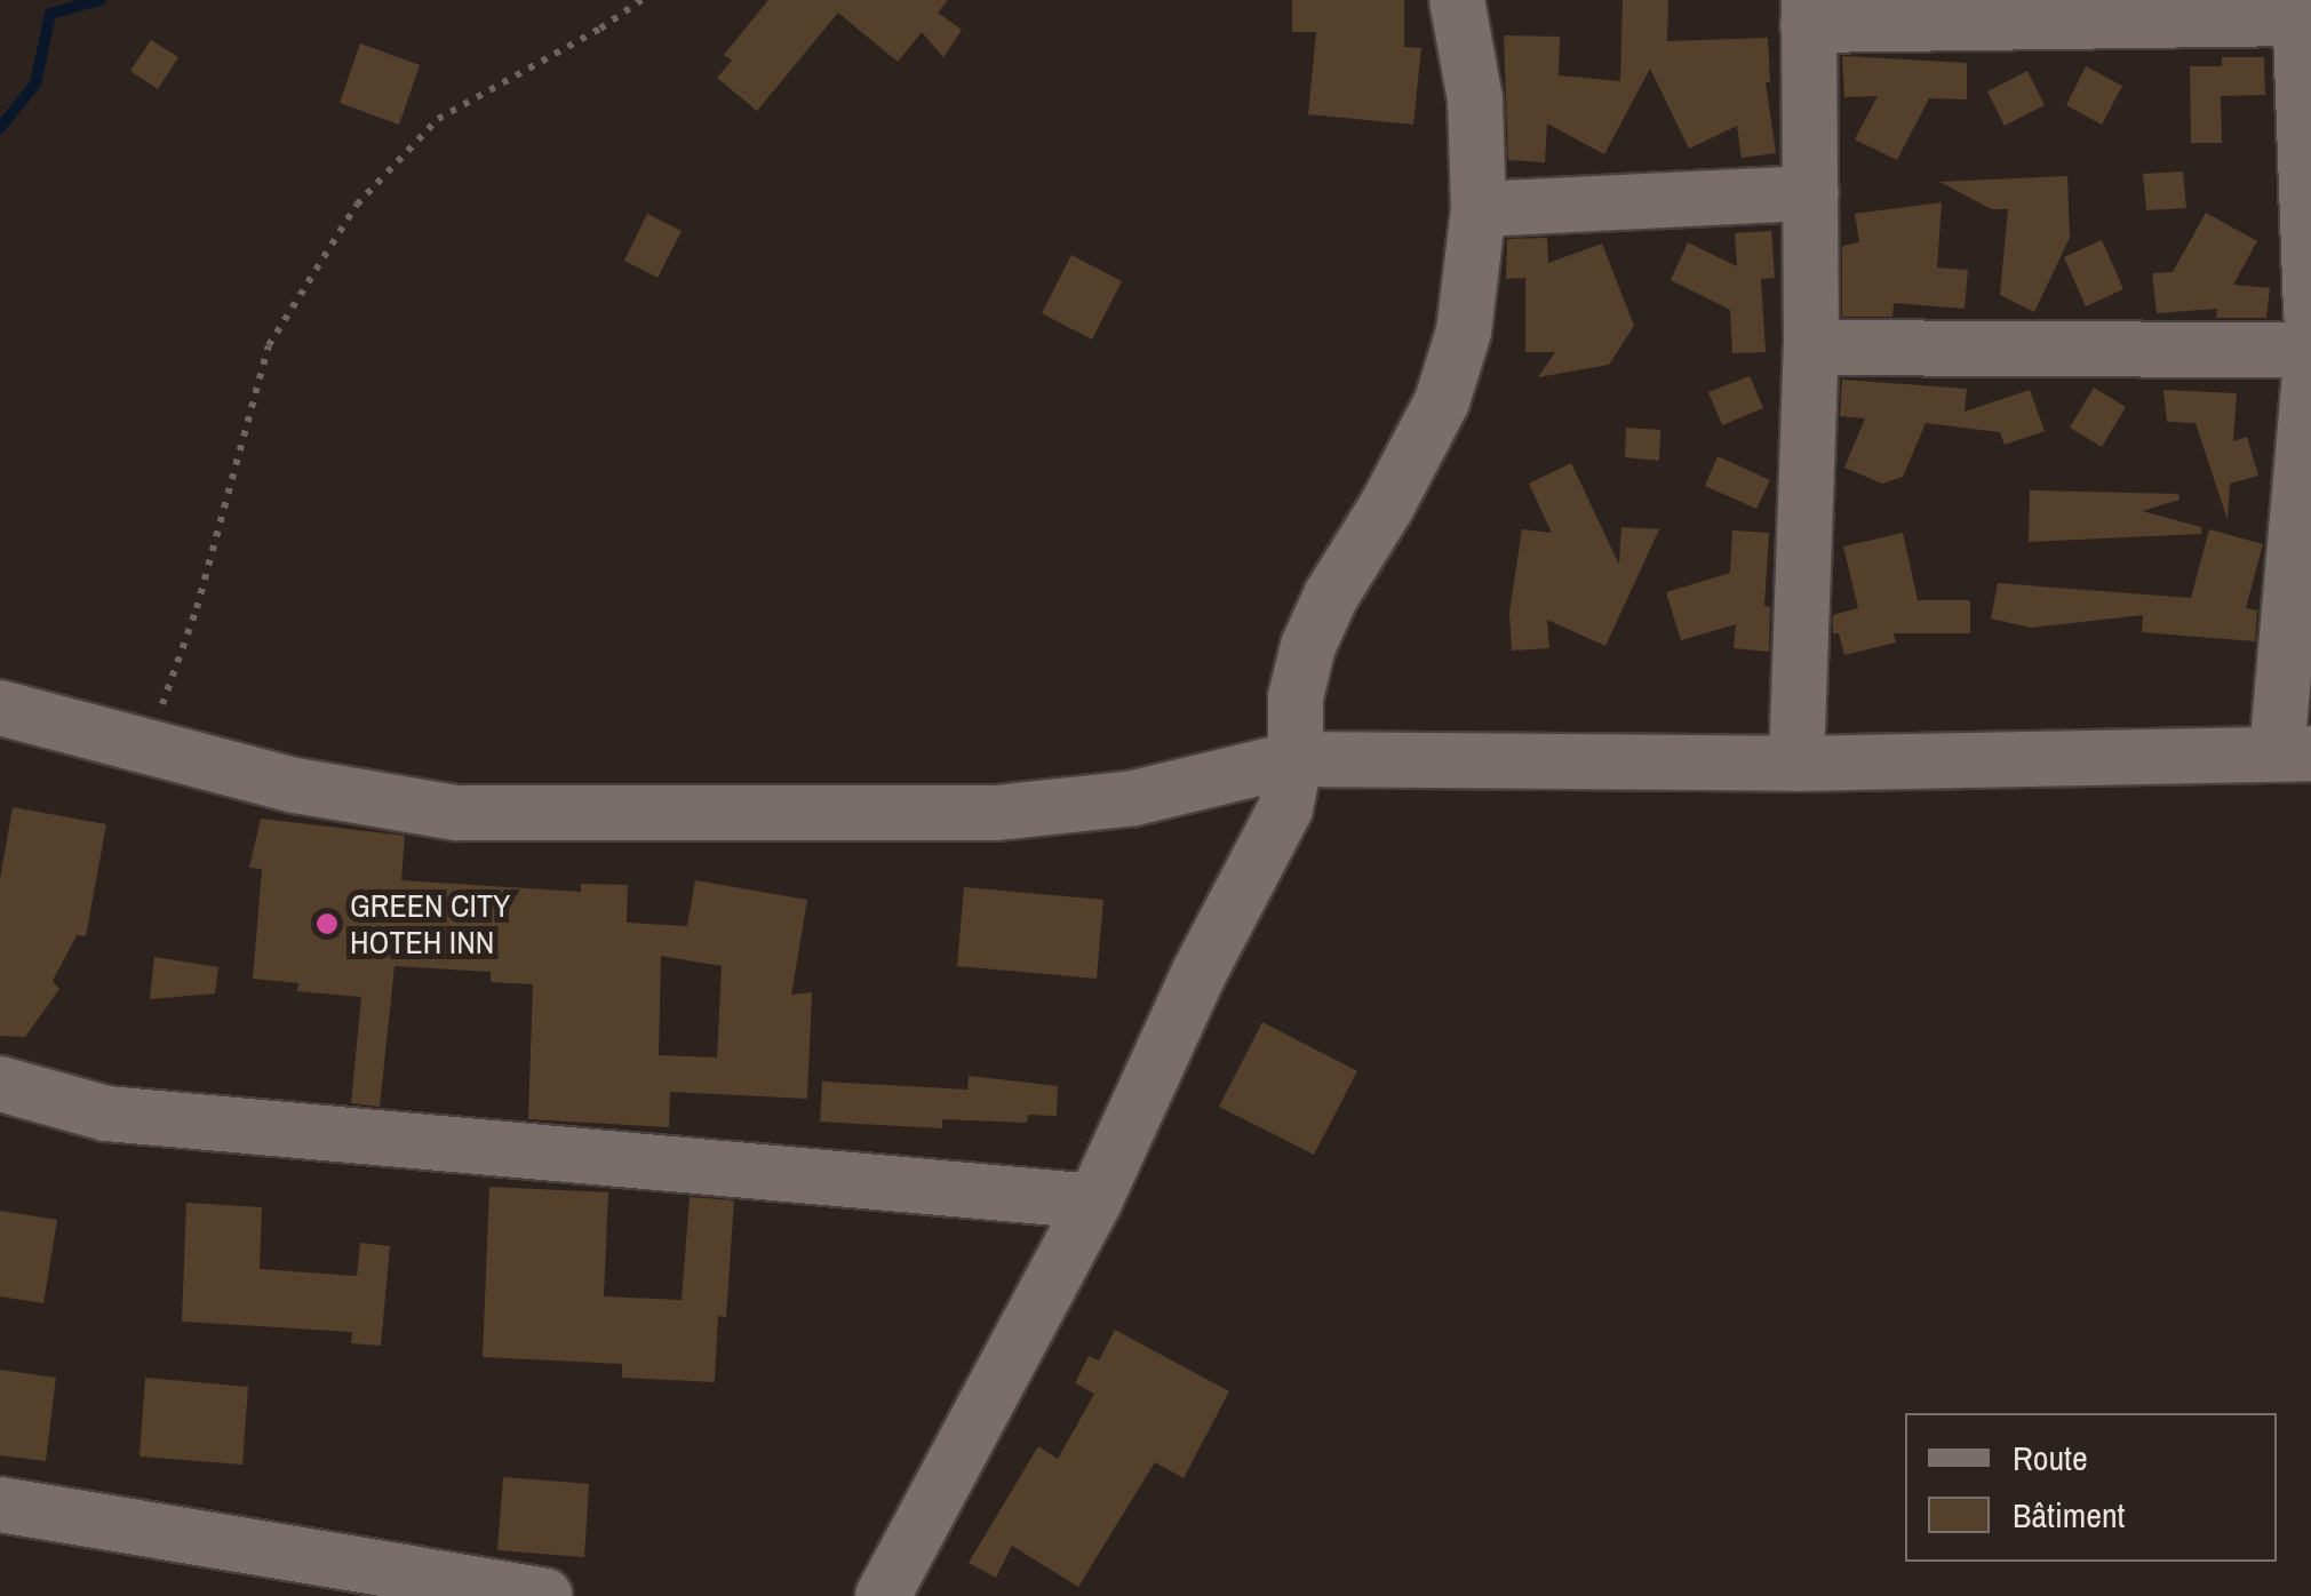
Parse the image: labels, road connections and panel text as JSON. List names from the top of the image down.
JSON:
{
  "places": ["GREEN CITY HOTEH INN"],
  "legend": ["Route", "Bâtiment"]
}
